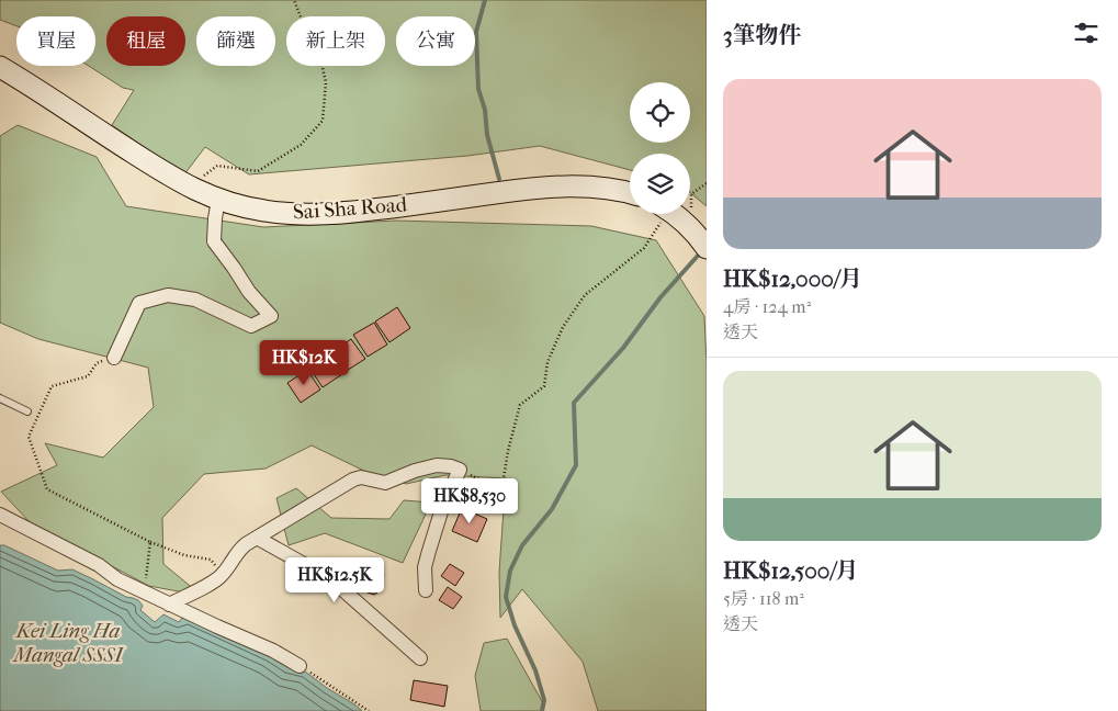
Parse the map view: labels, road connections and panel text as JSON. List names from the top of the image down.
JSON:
{
  "streets": {
    "main road": ["Sai Sha Road"]
  },
  "parks": ["Kei Ling Ha Mangal SSSI"],
  "page": {
    "heading": "3筆物件",
    "chip": [
      "買屋",
      "租屋",
      "篩選",
      "新上架",
      "公寓"
    ],
    "list": [
      {
        "name": "HK$12,000/月",
        "note": "4房 · 124 m² · 透天"
      },
      {
        "name": "HK$12,500/月",
        "note": "5房 · 118 m² · 透天"
      }
    ],
    "price": ["HK$12K", "HK$8,530", "HK$12.5K"]
  }
}
